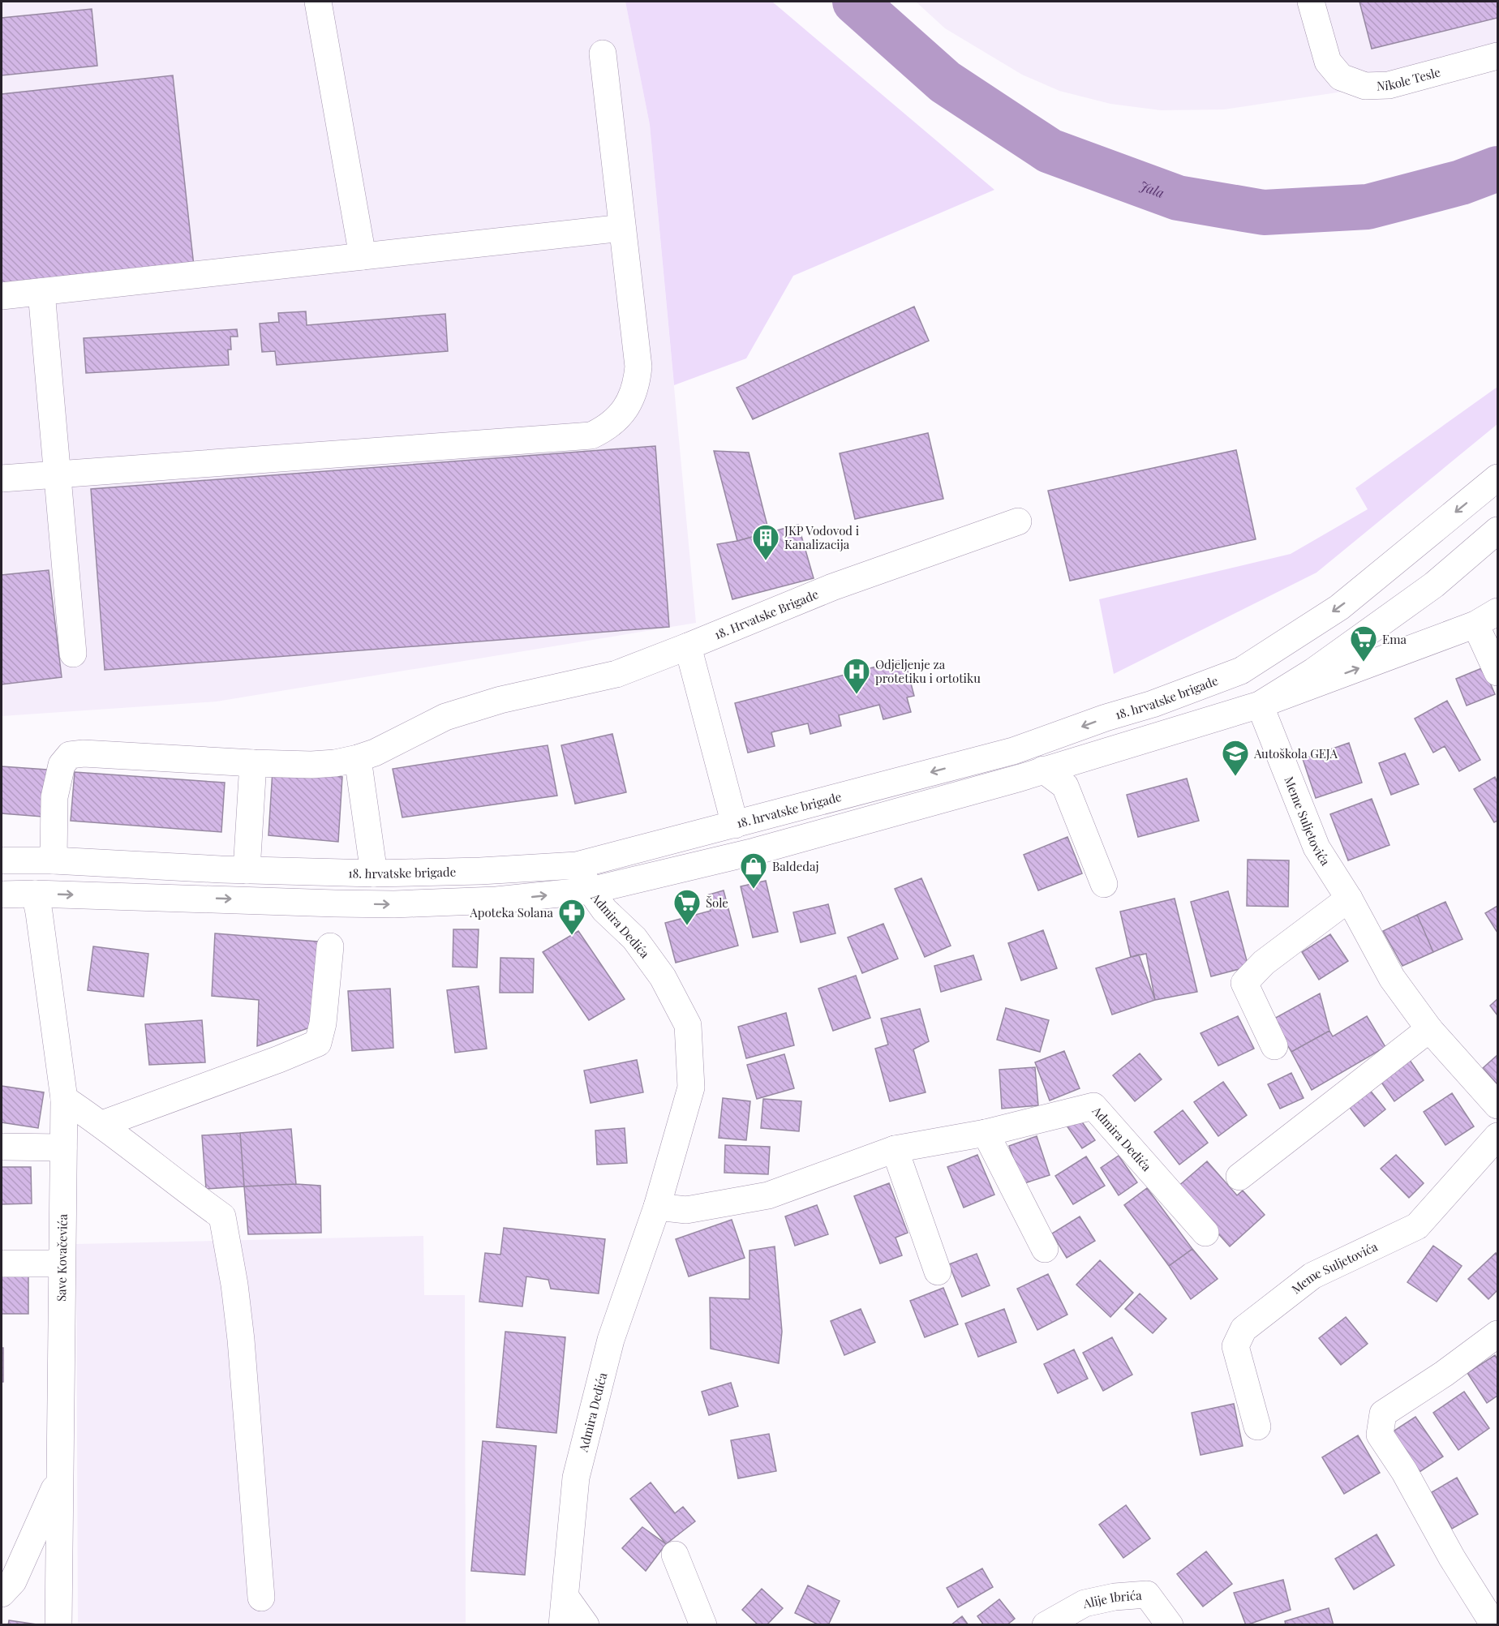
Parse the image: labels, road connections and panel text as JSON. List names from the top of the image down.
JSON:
{
  "streets": {
    "street": [
      "Nikole Tesle",
      "18. Hrvatske Brigade",
      "18. hrvatske brigade",
      "Meme Suljetovića",
      "Admira Dedića",
      "Save Kovačevića",
      "Alije Ibrića"
    ]
  },
  "crossings": [
    ["18. Hrvatske Brigade", "18. hrvatske brigade"],
    ["18. hrvatske brigade", "Admira Dedića"]
  ],
  "water": ["Jala"],
  "places": {
    "building": ["JKP Vodovod i Kanalizacija"],
    "supermarket": ["Ema", "Šole"],
    "hospital": ["Odjeljenje za protetiku i ortotiku"],
    "school or university": ["Autoškola GEJA"],
    "shop": ["Baldedaj"],
    "pharmacy": ["Apoteka Solana"]
  }
}
